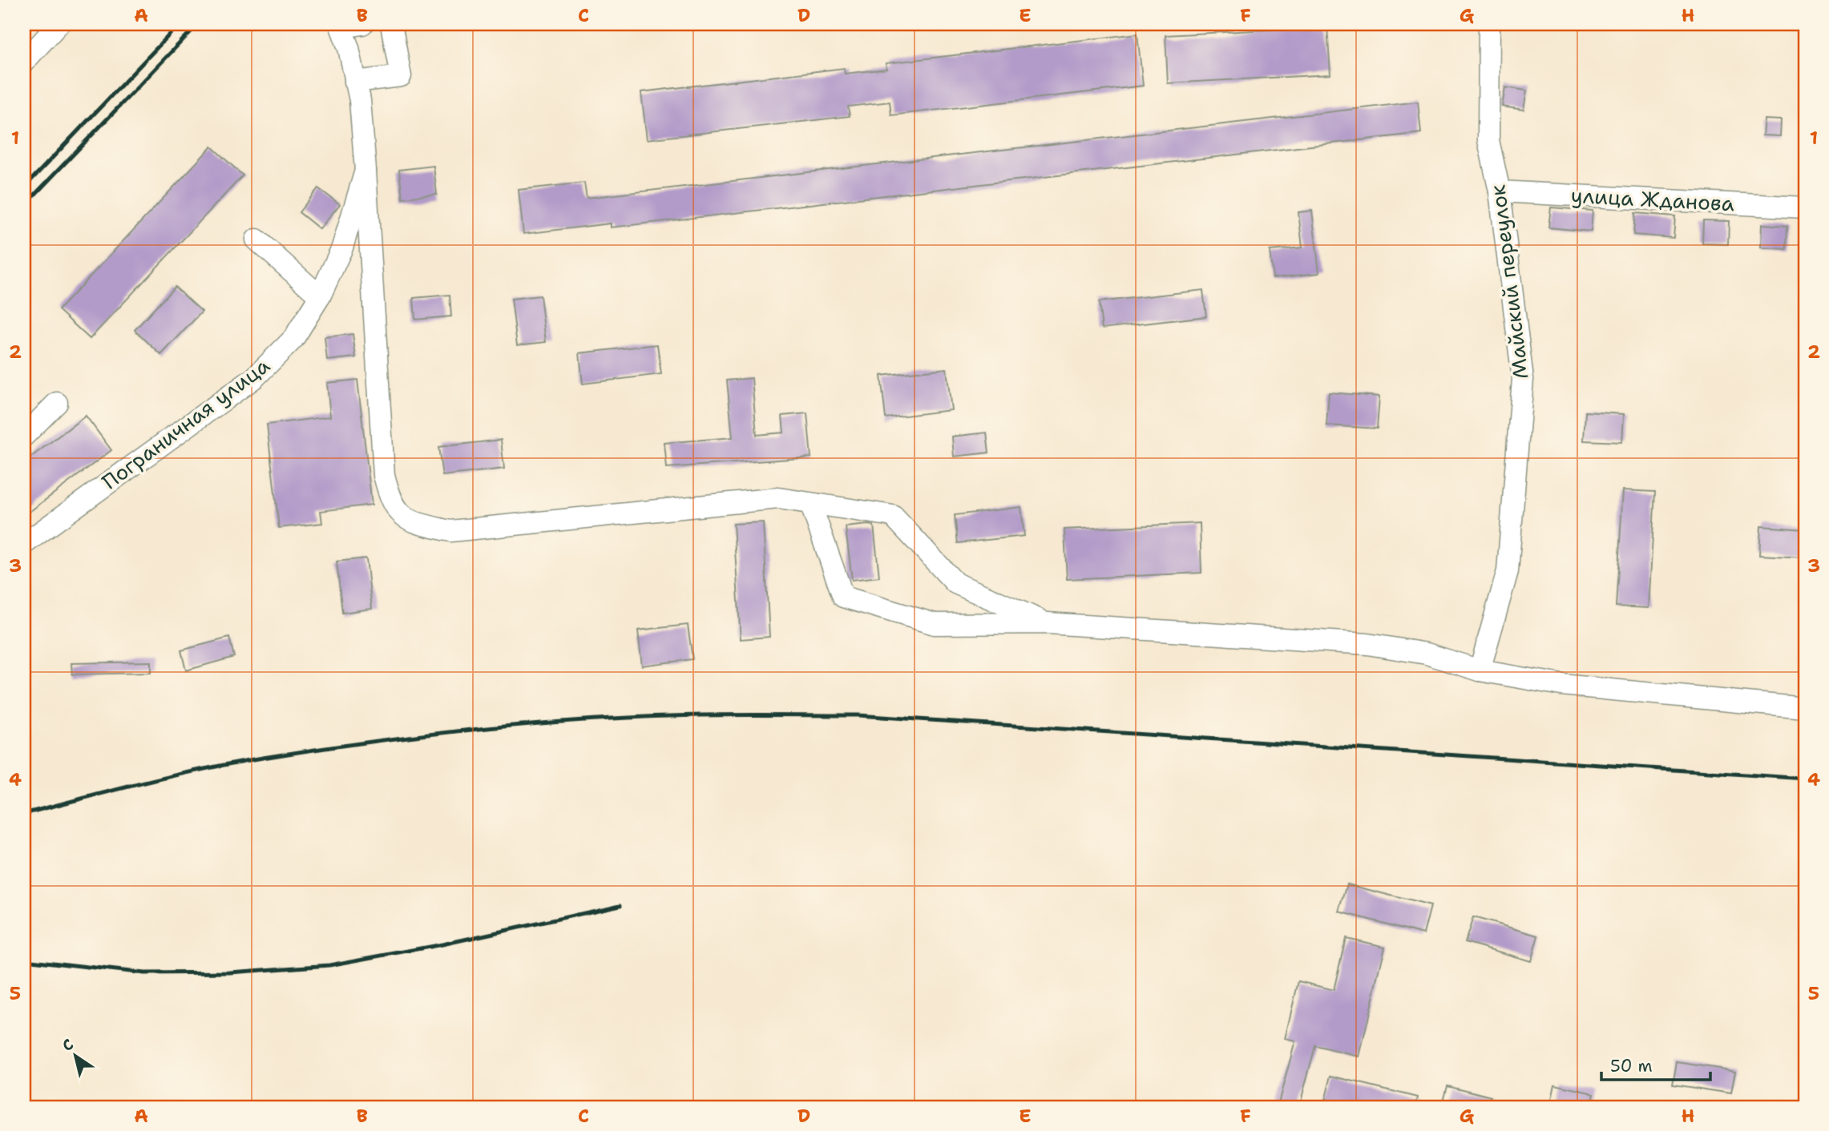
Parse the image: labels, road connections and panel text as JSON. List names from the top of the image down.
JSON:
{
  "streets": {
    "street": ["улица Жданова", "Майский переулок", "Пограничная улица"]
  },
  "crossings": [
    ["улица Жданова", "Майский переулок"]
  ],
  "scale_bar": "50 m",
  "north": "top left",
  "grid": {
    "columns": [
      "A",
      "B",
      "C",
      "D",
      "E",
      "F",
      "G",
      "H"
    ],
    "rows": [
      "1",
      "2",
      "3",
      "4",
      "5"
    ]
  }
}
